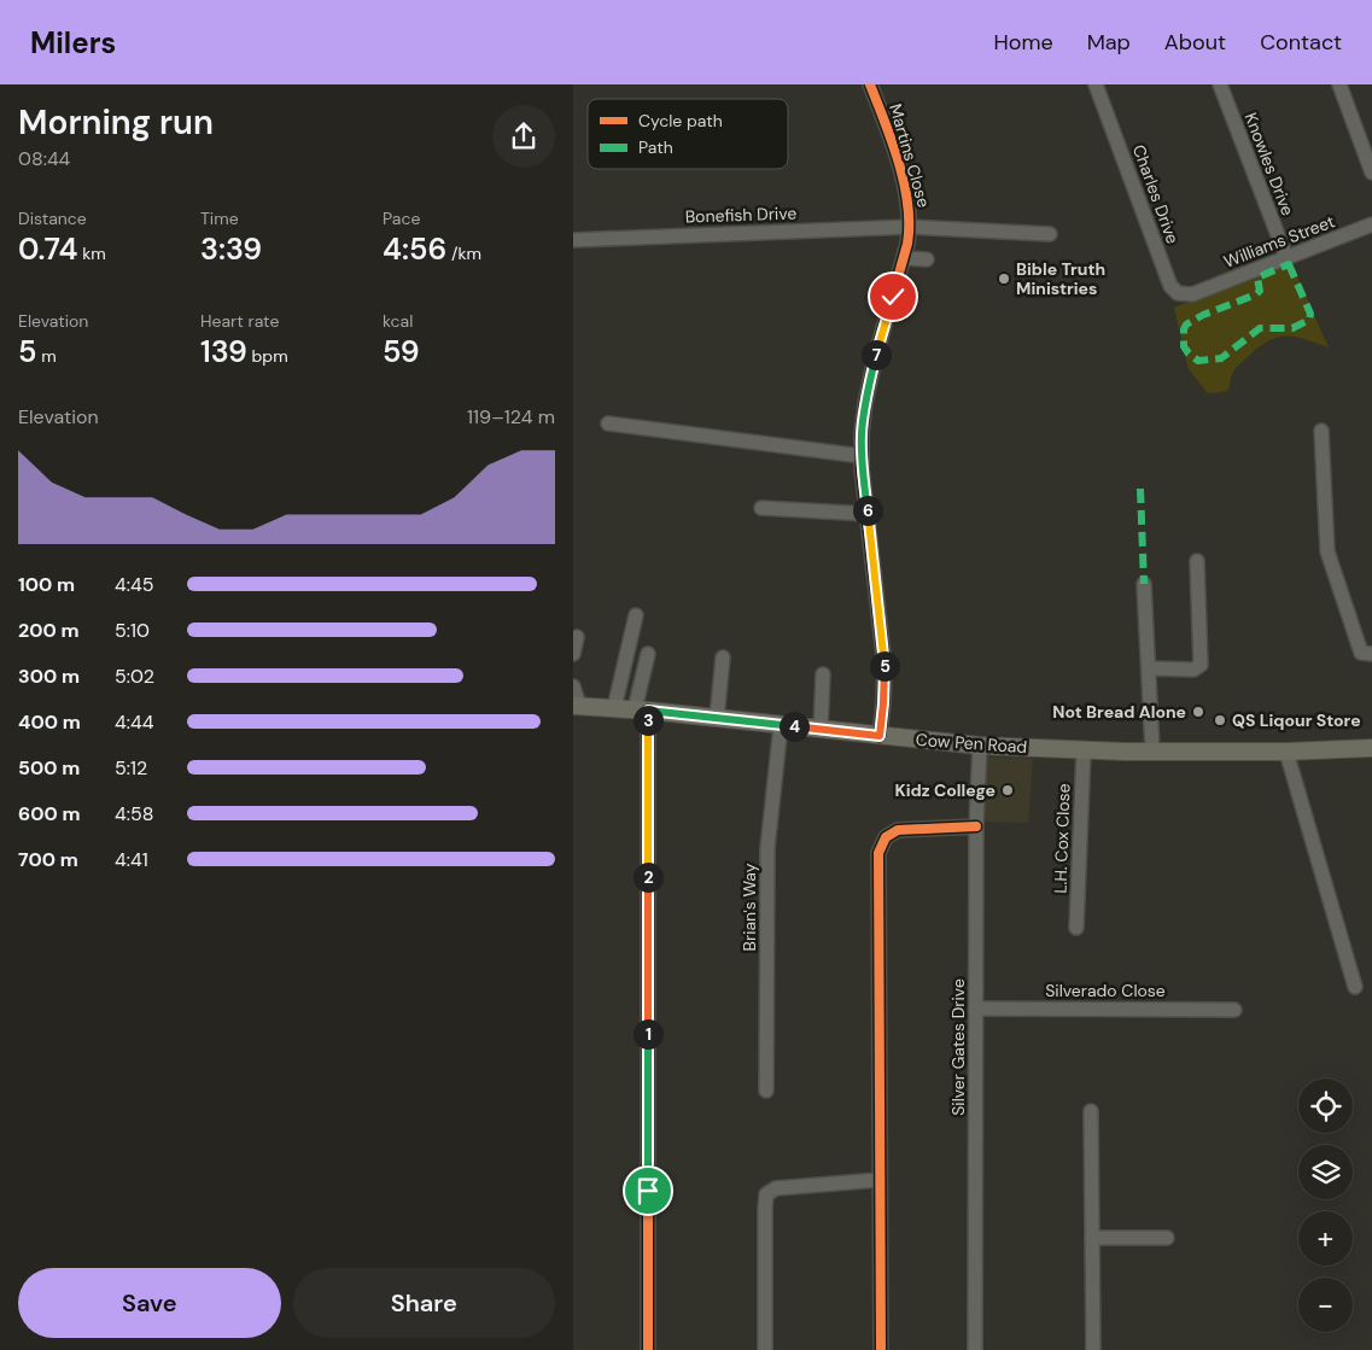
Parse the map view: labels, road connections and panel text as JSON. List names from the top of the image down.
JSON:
{
  "streets": {
    "main road": ["Cow Pen Road"],
    "street": [
      "Martins Close",
      "Knowles Drive",
      "Charles Drive",
      "Bonefish Drive",
      "Williams Street",
      "L.H. Cox Close",
      "Brian's Way",
      "Silverado Close",
      "Silver Gates Drive"
    ]
  },
  "crossings": [
    ["Martins Close", "Bonefish Drive"],
    ["Martins Close", "Cow Pen Road"],
    ["Knowles Drive", "Williams Street"],
    ["Charles Drive", "Williams Street"],
    ["Cow Pen Road", "L.H. Cox Close"],
    ["Cow Pen Road", "Brian's Way"],
    ["Cow Pen Road", "Silver Gates Drive"],
    ["Silverado Close", "Silver Gates Drive"]
  ],
  "places": [
    "Bible Truth Ministries",
    "Not Bread Alone",
    "QS Liqour Store",
    "Kidz College"
  ],
  "legend": ["Cycle path", "Path"],
  "page": {
    "header": "Milers",
    "nav": [
      "Home",
      "Map",
      "About",
      "Contact"
    ],
    "heading": ["Morning run", "08:44"],
    "stats": [
      ["Distance", "0.74 km"],
      ["Time", "3:39"],
      ["Pace", "4:56 /km"],
      ["Elevation", "5 m"],
      ["Heart rate", "139 bpm"],
      ["kcal", "59"]
    ],
    "pins": [
      "7",
      "6",
      "5",
      "3",
      "4",
      "2",
      "1"
    ],
    "chart": ["Elevation", "119–124 m"],
    "list": [
      {
        "name": "100 m",
        "note": "4:45"
      },
      {
        "name": "200 m",
        "note": "5:10"
      },
      {
        "name": "300 m",
        "note": "5:02"
      },
      {
        "name": "400 m",
        "note": "4:44"
      },
      {
        "name": "500 m",
        "note": "5:12"
      },
      {
        "name": "600 m",
        "note": "4:58"
      },
      {
        "name": "700 m",
        "note": "4:41"
      }
    ],
    "map_buttons": ["+", "−"],
    "buttons": ["Save", "Share"]
  }
}
